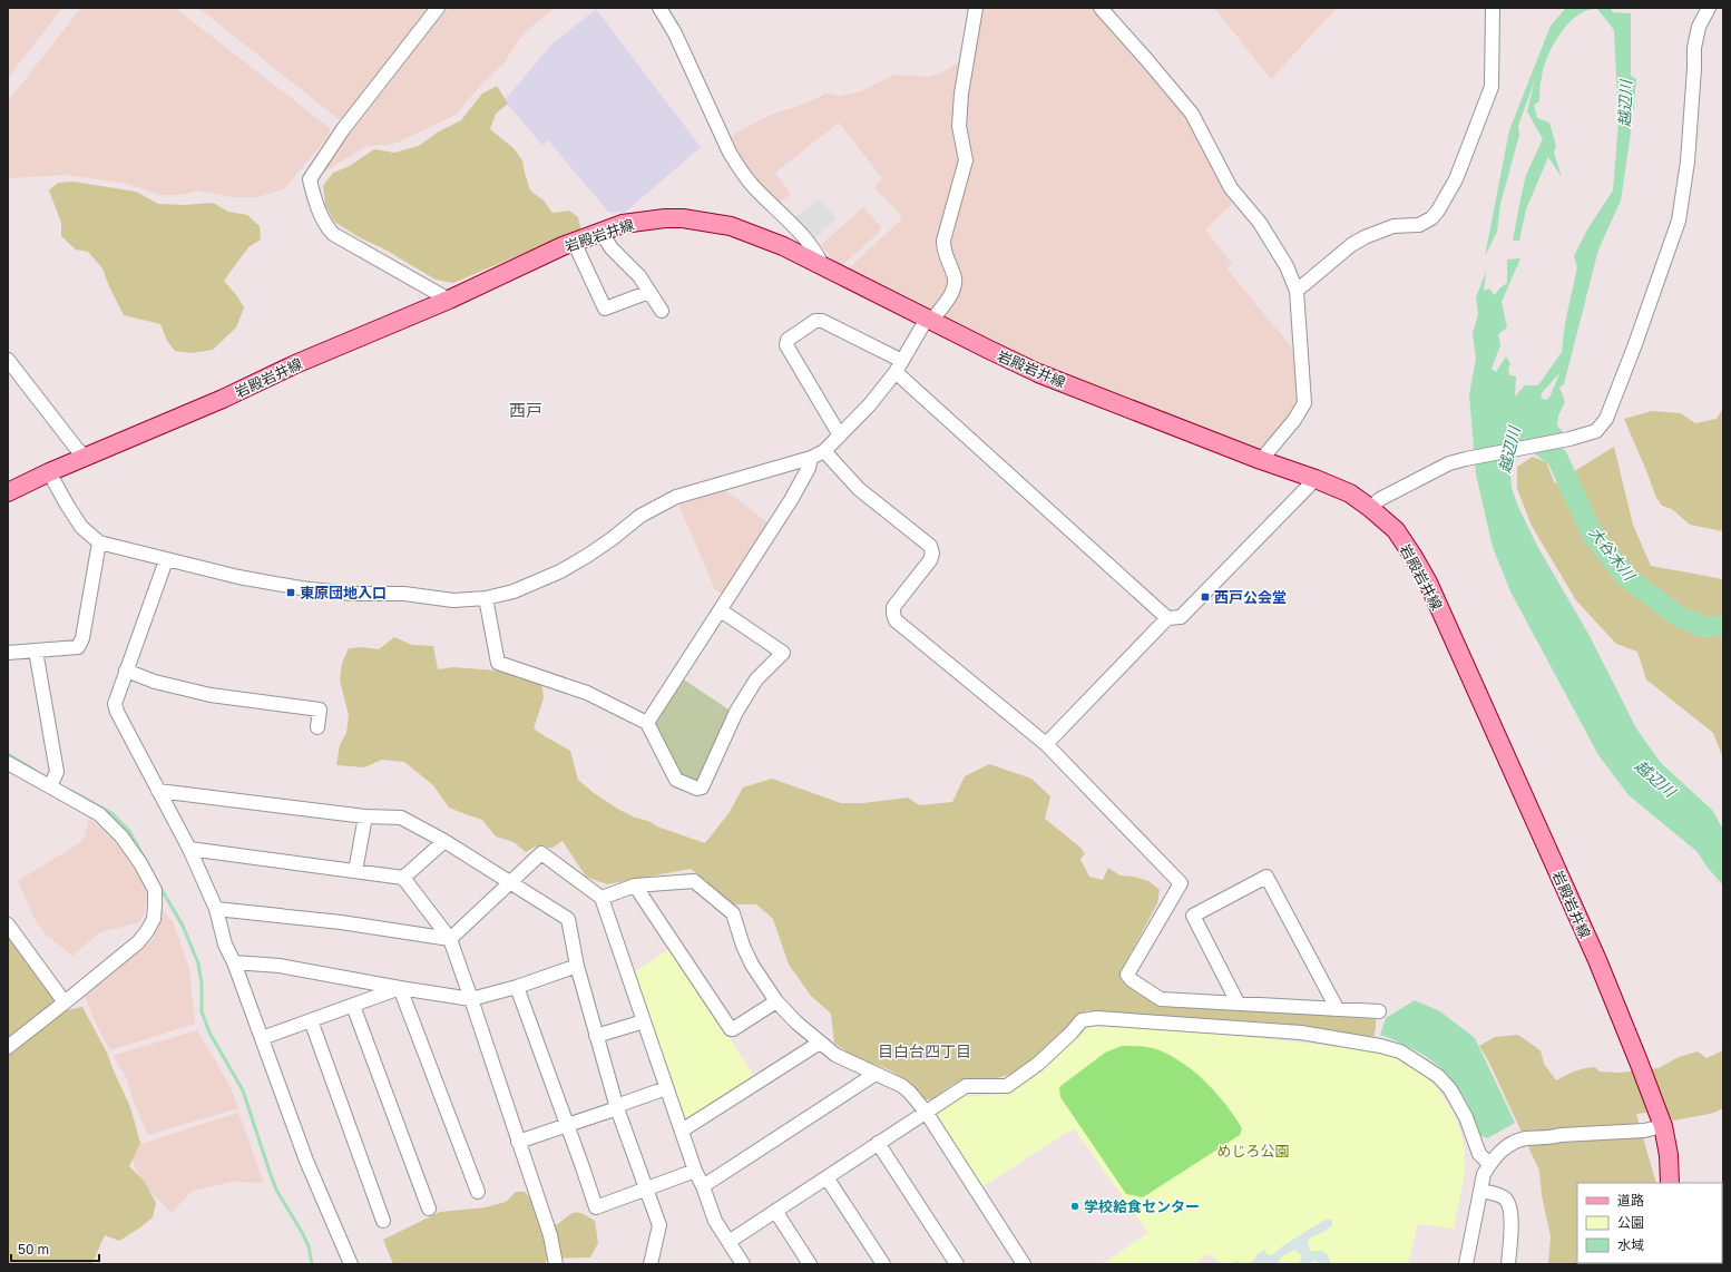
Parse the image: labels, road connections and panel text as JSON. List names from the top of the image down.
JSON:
{
  "streets": {
    "main road": ["岩殿岩井線"]
  },
  "districts": ["西戸", "目白台四丁目"],
  "water": ["越辺川", "大谷木川"],
  "parks": ["めじろ公園"],
  "places": {
    "transit": ["東原団地入口", "西戸公会堂"],
    "other": ["学校給食センター"]
  },
  "legend": ["道路", "公園", "水域"],
  "scale_bar": "50 m"
}
